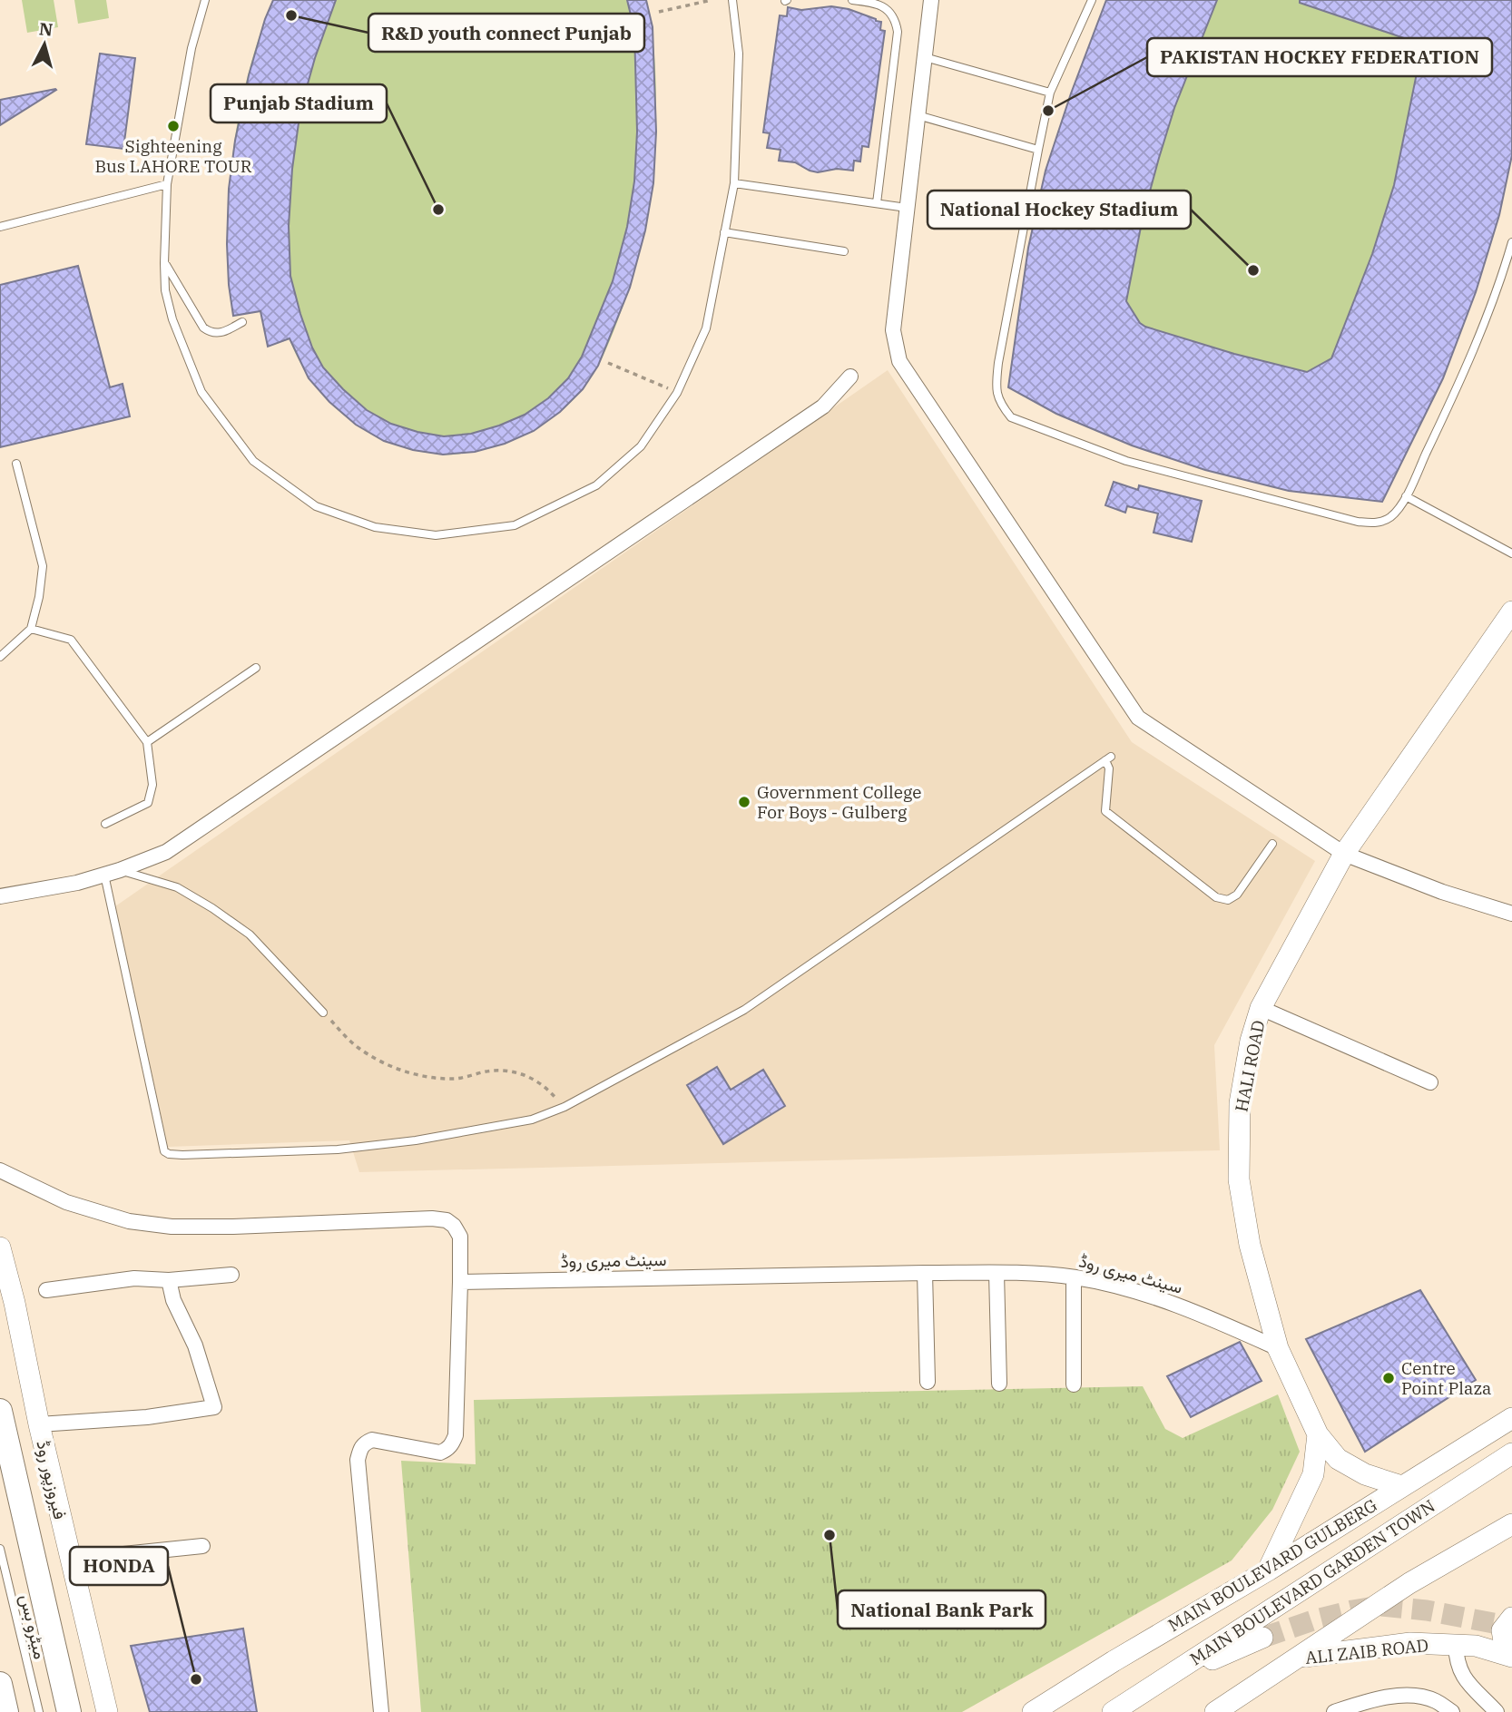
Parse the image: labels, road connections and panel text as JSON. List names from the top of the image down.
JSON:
{
  "streets": {
    "main road": [
      "HALI ROAD",
      "فیروزپور روڈ",
      "MAIN BOULEVARD GULBERG",
      "MAIN BOULEVARD GARDEN TOWN",
      "ALI ZAIB ROAD"
    ],
    "street": ["سینٹ میری روڈ"],
    "lane": ["میٹرو بس"]
  },
  "crossings": [
    ["HALI ROAD", "سینٹ میری روڈ"],
    ["HALI ROAD", "MAIN BOULEVARD GULBERG"]
  ],
  "places": [
    "R&D youth connect Punjab",
    "PAKISTAN HOCKEY FEDERATION",
    "Sighteening Bus LAHORE TOUR",
    "Punjab Stadium",
    "National Hockey Stadium",
    "Government College For Boys - Gulberg",
    "Centre Point Plaza",
    "National Bank Park",
    "HONDA"
  ],
  "north": "top"
}
